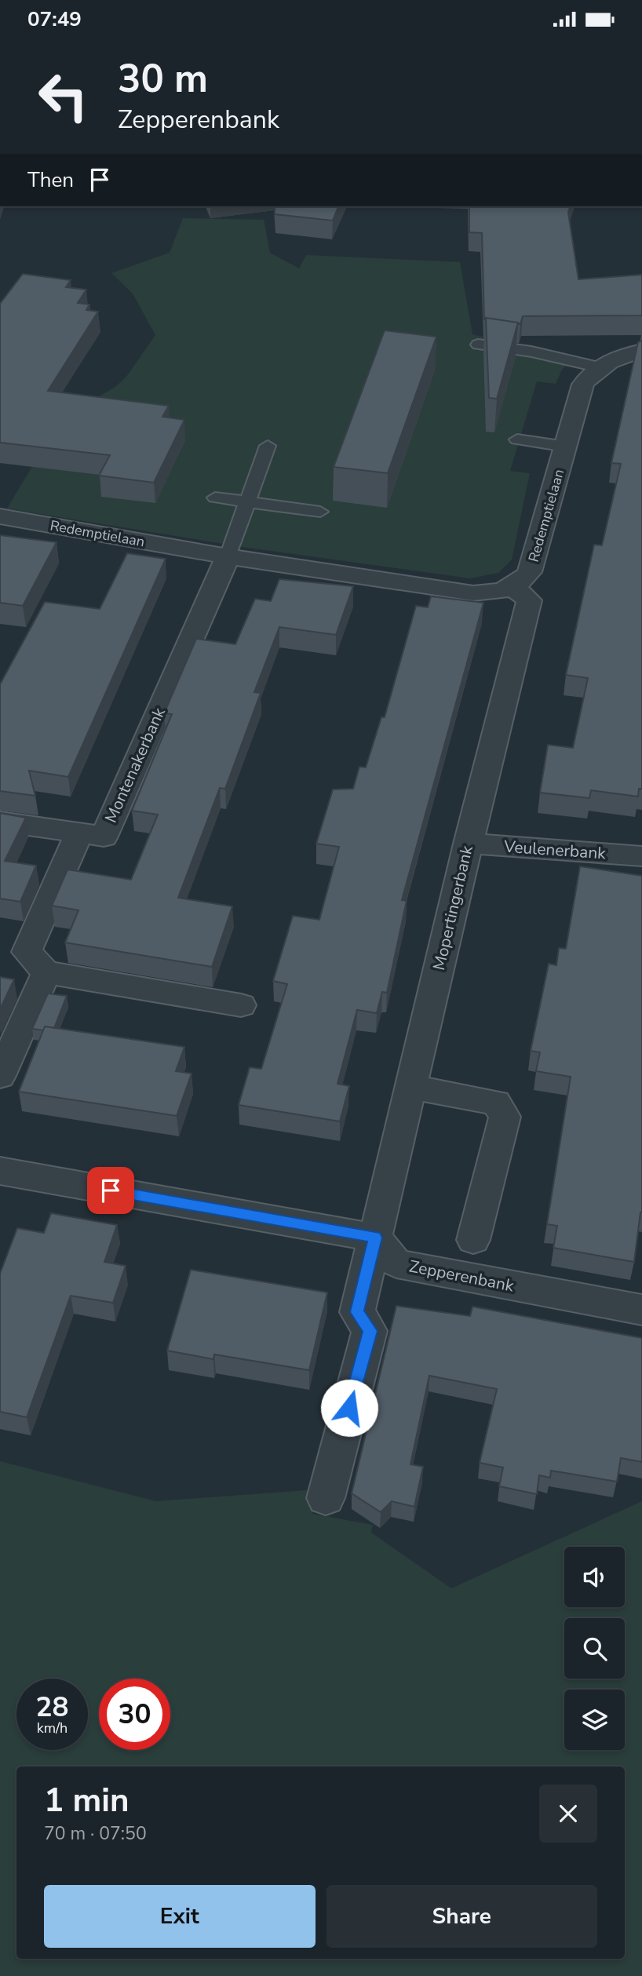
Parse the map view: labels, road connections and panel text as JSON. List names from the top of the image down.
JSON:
{
  "streets": {
    "street": [
      "Redemptielaan",
      "Montenakerbank",
      "Veulenerbank",
      "Mopertingerbank",
      "Zepperenbank"
    ]
  },
  "crossings": [
    ["Redemptielaan", "Montenakerbank"],
    ["Redemptielaan", "Mopertingerbank"],
    ["Veulenerbank", "Mopertingerbank"],
    ["Mopertingerbank", "Zepperenbank"]
  ],
  "page": {
    "status": "07:49",
    "turn": ["30 m", "Zepperenbank"],
    "then": "Then",
    "speed": "28 km/h",
    "limit": "30",
    "heading": ["1 min", "70 m · 07:50"],
    "buttons": ["Exit", "Share"]
  }
}
